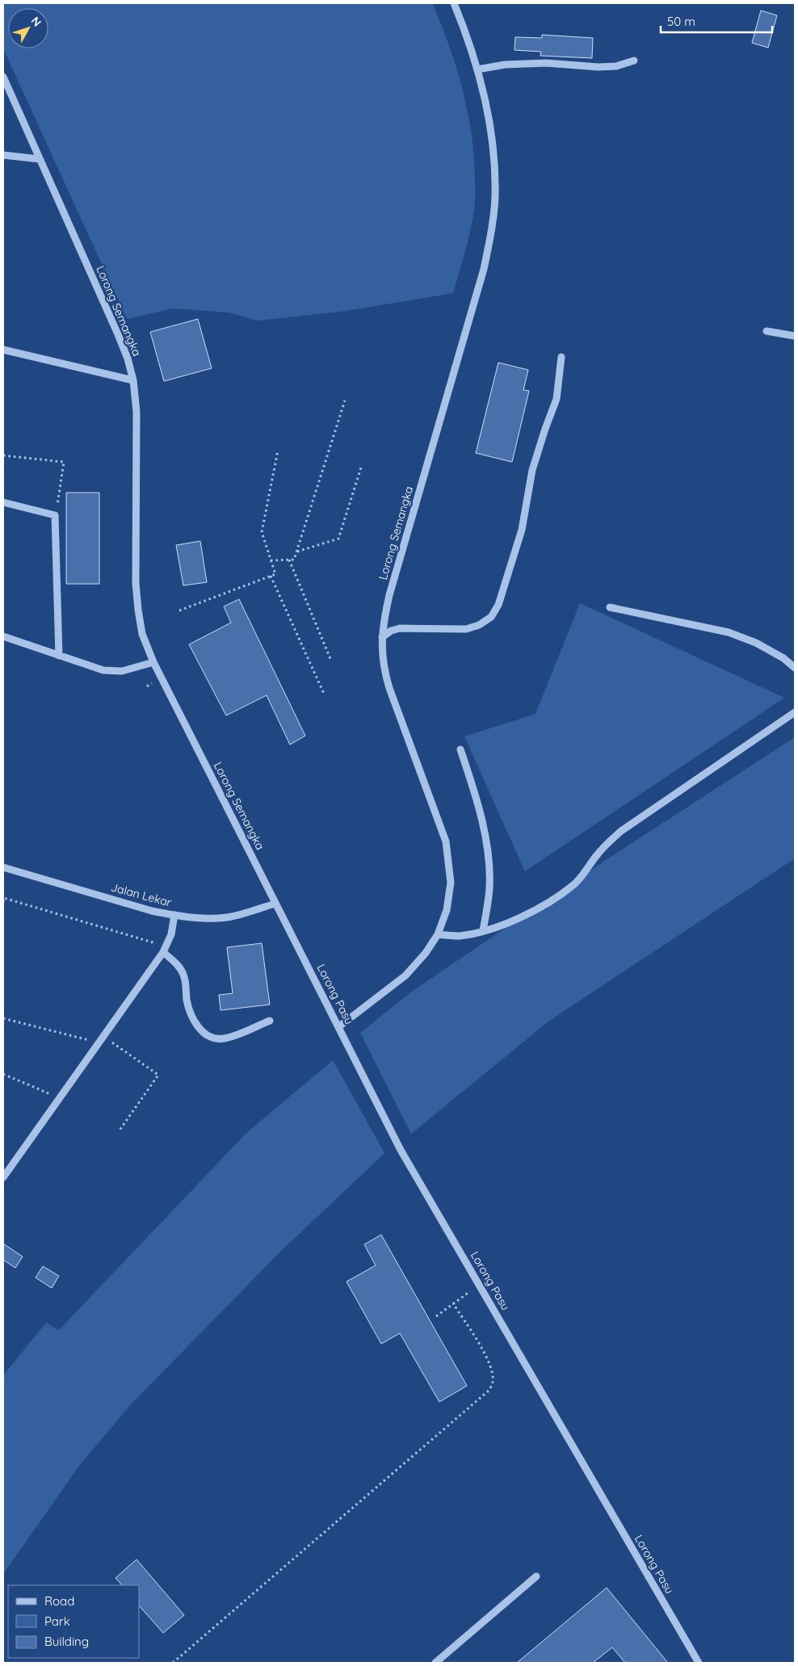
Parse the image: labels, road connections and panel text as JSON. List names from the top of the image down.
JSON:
{
  "streets": {
    "street": ["Lorong Semangka", "Jalan Lekar", "Lorong Pasu"]
  },
  "crossings": [
    ["Lorong Semangka", "Jalan Lekar"],
    ["Lorong Semangka", "Lorong Pasu"],
    ["Jalan Lekar", "Lorong Pasu"]
  ],
  "legend": ["Road", "Park", "Building"],
  "scale_bar": "50 m",
  "north": "top right"
}
